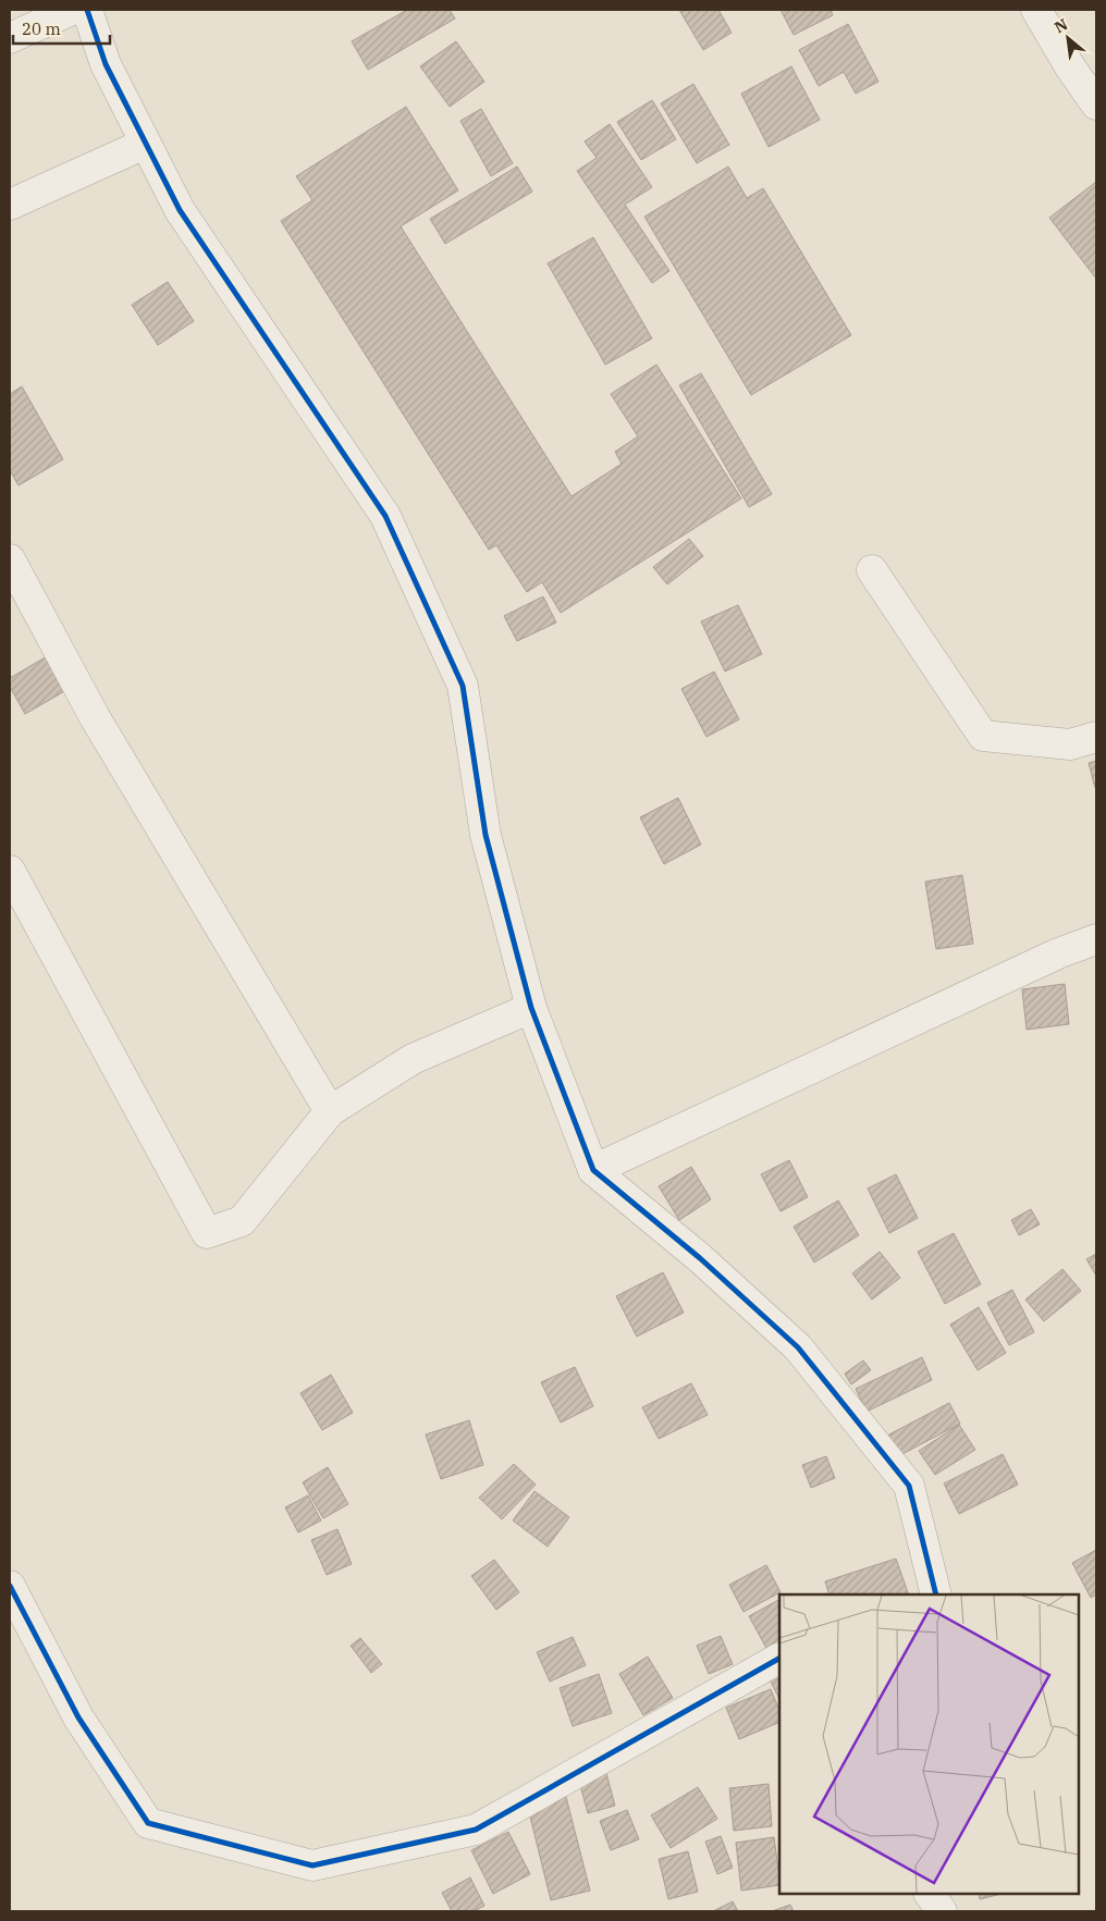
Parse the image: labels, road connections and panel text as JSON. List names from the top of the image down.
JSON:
{
  "scale_bar": "20 m",
  "north": "top left"
}
